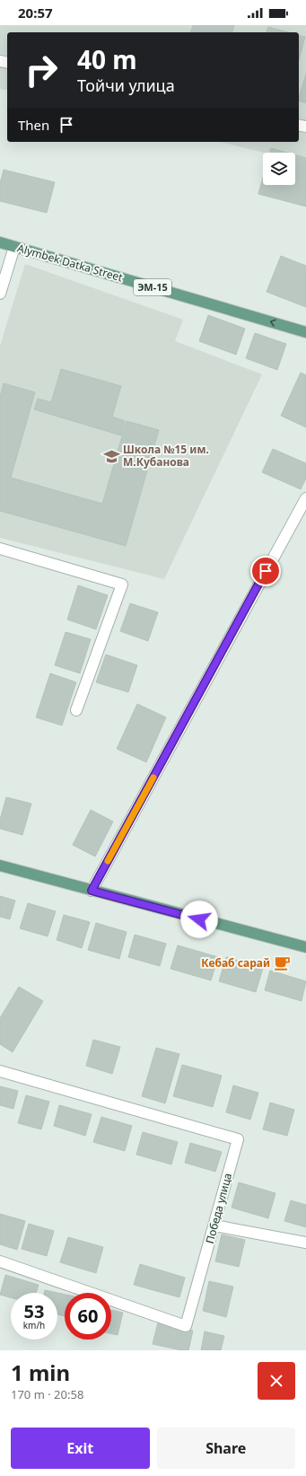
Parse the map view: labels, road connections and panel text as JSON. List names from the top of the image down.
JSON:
{
  "streets": {
    "main road": ["Alymbek Datka Street", "ЭМ-15"],
    "street": ["Победа улица"]
  },
  "one_way": ["Alymbek Datka Street"],
  "places": {
    "school or university": ["Школа №15 им. М.Кубанова"],
    "cafe": ["Кебаб сарай"]
  },
  "page": {
    "status": "20:57",
    "turn": ["40 m", "Тойчи улица"],
    "then": "Then",
    "speed": "53 km/h",
    "limit": "60",
    "heading": ["1 min", "170 m · 20:58"],
    "buttons": ["Exit", "Share"]
  }
}
